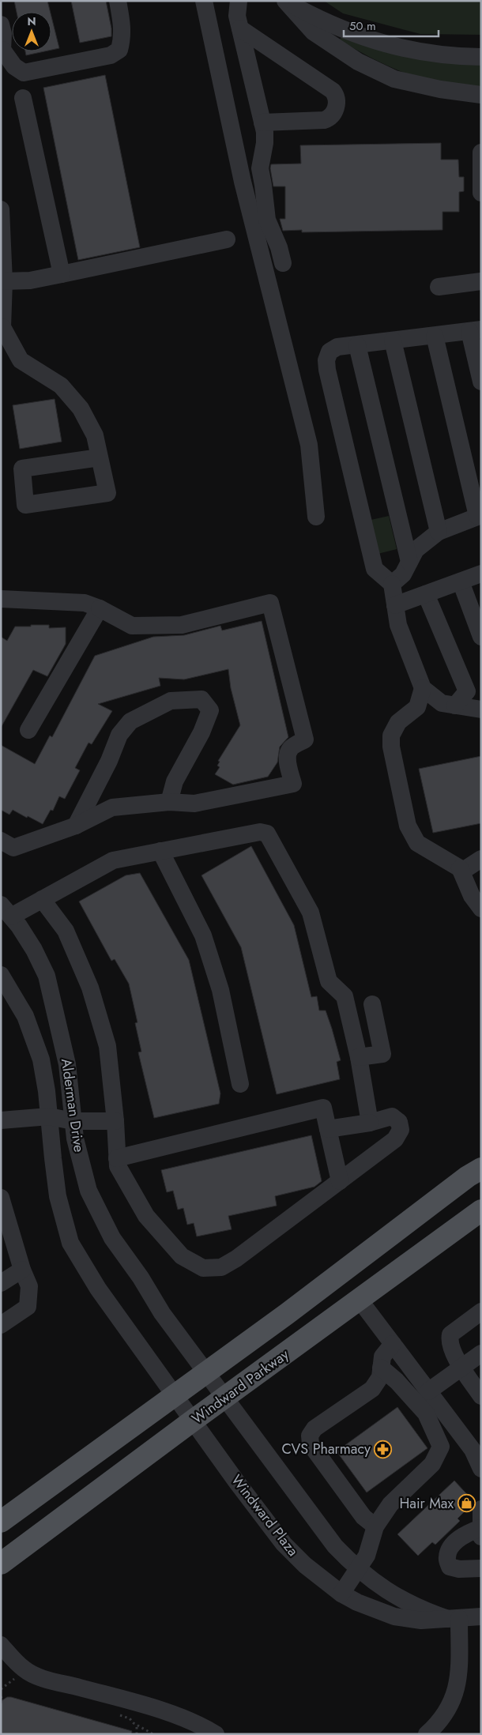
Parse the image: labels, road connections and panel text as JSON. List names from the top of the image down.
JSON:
{
  "streets": {
    "main road": ["Windward Parkway"],
    "street": ["Alderman Drive", "Windward Plaza"]
  },
  "crossings": [
    ["Alderman Drive", "Windward Parkway"],
    ["Alderman Drive", "Windward Plaza"],
    ["Windward Parkway", "Windward Plaza"]
  ],
  "places": {
    "pharmacy": ["CVS Pharmacy"],
    "shop": ["Hair Max"]
  },
  "scale_bar": "50 m",
  "north": "top"
}
